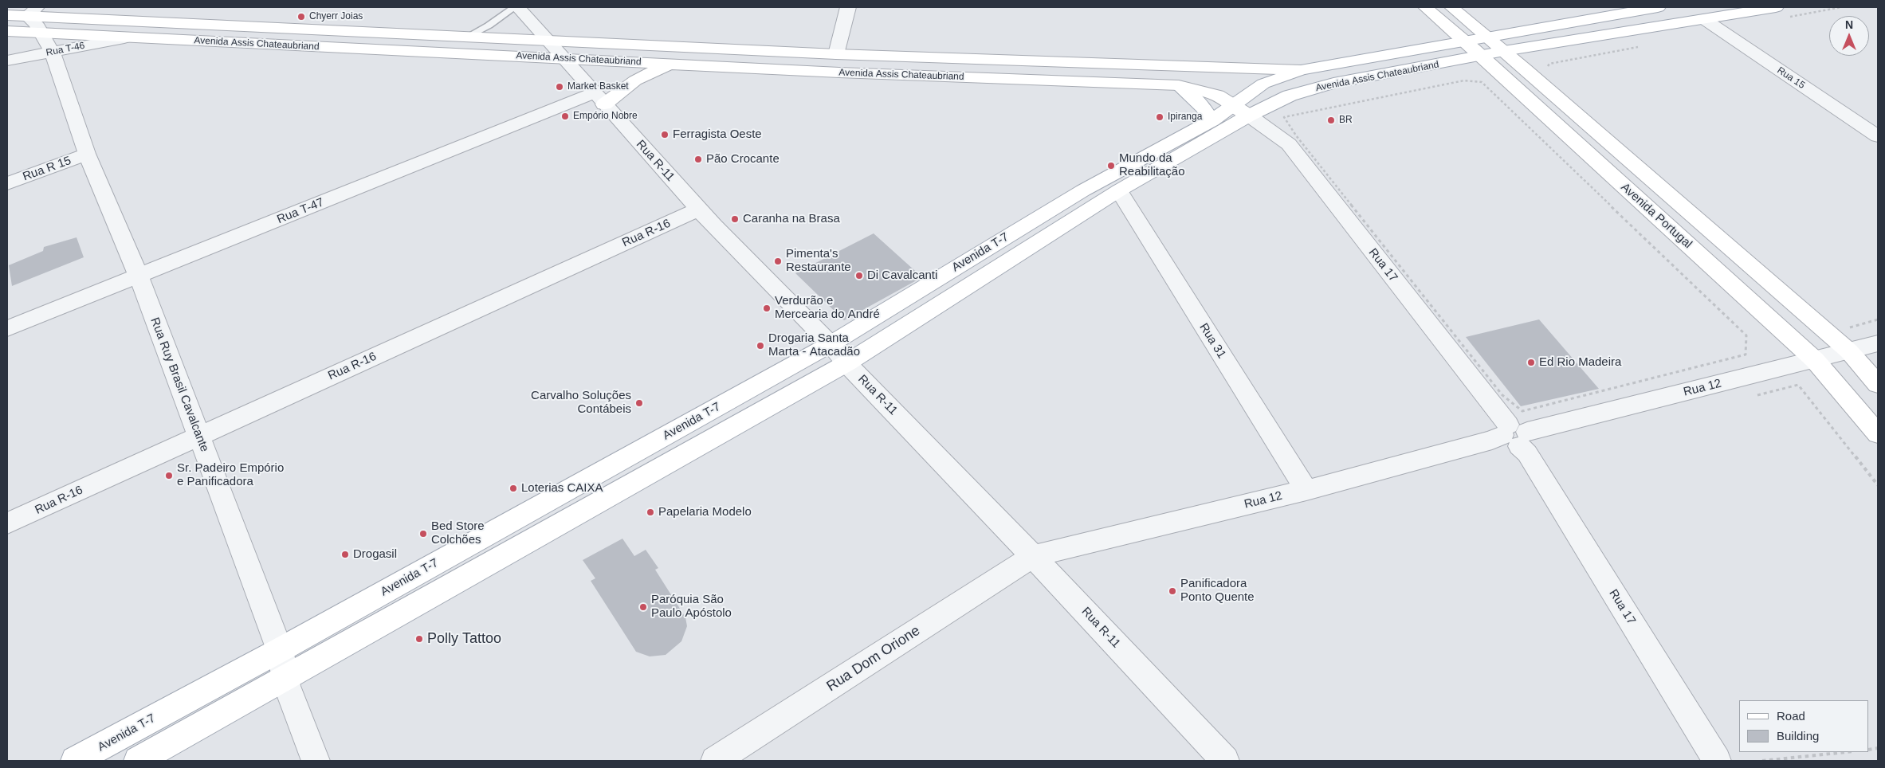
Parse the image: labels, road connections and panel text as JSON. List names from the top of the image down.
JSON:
{
  "streets": {
    "main road": ["Avenida Assis Chateaubriand", "Avenida Portugal", "Avenida T-7"],
    "street": [
      "Rua T-46",
      "Rua 15",
      "Rua R-11",
      "Rua R 15",
      "Rua T-47",
      "Rua R-16",
      "Rua 17",
      "Rua 31",
      "Rua Ruy Brasil Cavalcante",
      "Rua 12",
      "Rua Dom Orione"
    ]
  },
  "crossings": [
    ["Avenida Assis Chateaubriand", "Rua T-46"],
    ["Avenida Assis Chateaubriand", "Rua 15"],
    ["Avenida Assis Chateaubriand", "Rua R-11"],
    ["Avenida Assis Chateaubriand", "Avenida Portugal"],
    ["Avenida Assis Chateaubriand", "Avenida T-7"],
    ["Avenida Assis Chateaubriand", "Rua 17"],
    ["Avenida Assis Chateaubriand", "Rua Ruy Brasil Cavalcante"],
    ["Rua T-46", "Rua Ruy Brasil Cavalcante"],
    ["Rua R-11", "Rua T-47"],
    ["Rua R-11", "Rua R-16"],
    ["Rua R-11", "Avenida T-7"],
    ["Rua R-11", "Rua 12"],
    ["Rua R-11", "Rua Dom Orione"],
    ["Rua R 15", "Rua Ruy Brasil Cavalcante"],
    ["Rua T-47", "Rua Ruy Brasil Cavalcante"],
    ["Avenida Portugal", "Rua 12"],
    ["Rua R-16", "Rua Ruy Brasil Cavalcante"],
    ["Avenida T-7", "Rua 17"],
    ["Avenida T-7", "Rua 31"],
    ["Avenida T-7", "Rua Ruy Brasil Cavalcante"],
    ["Rua 17", "Rua 12"],
    ["Rua 31", "Rua 12"],
    ["Rua 12", "Rua Dom Orione"]
  ],
  "places": [
    "Chyerr Joias",
    "Market Basket",
    "Empório Nobre",
    "Ipiranga",
    "BR",
    "Ferragista Oeste",
    "Pão Crocante",
    "Mundo da Reabilitação",
    "Caranha na Brasa",
    "Pimenta's Restaurante",
    "Di Cavalcanti",
    "Verdurão e Mercearia do André",
    "Drogaria Santa Marta - Atacadão",
    "Ed Rio Madeira",
    "Carvalho Soluções Contábeis",
    "Sr. Padeiro Empório e Panificadora",
    "Loterias CAIXA",
    "Papelaria Modelo",
    "Bed Store Colchões",
    "Drogasil",
    "Panificadora Ponto Quente",
    "Paróquia São Paulo Apóstolo",
    "Polly Tattoo"
  ],
  "legend": ["Road", "Building"],
  "north": "top"
}
